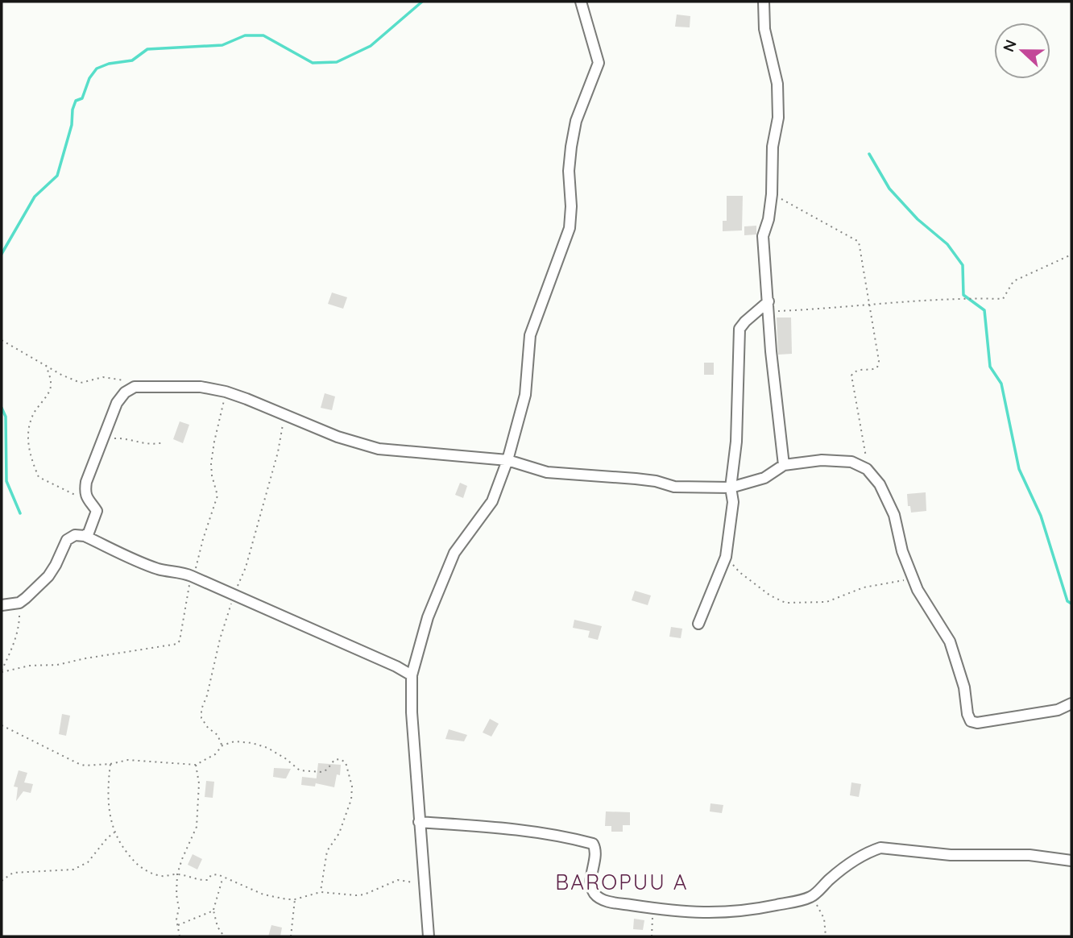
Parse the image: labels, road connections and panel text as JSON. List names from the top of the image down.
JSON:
{
  "districts": ["BAROPUU A"],
  "north": "left"
}
